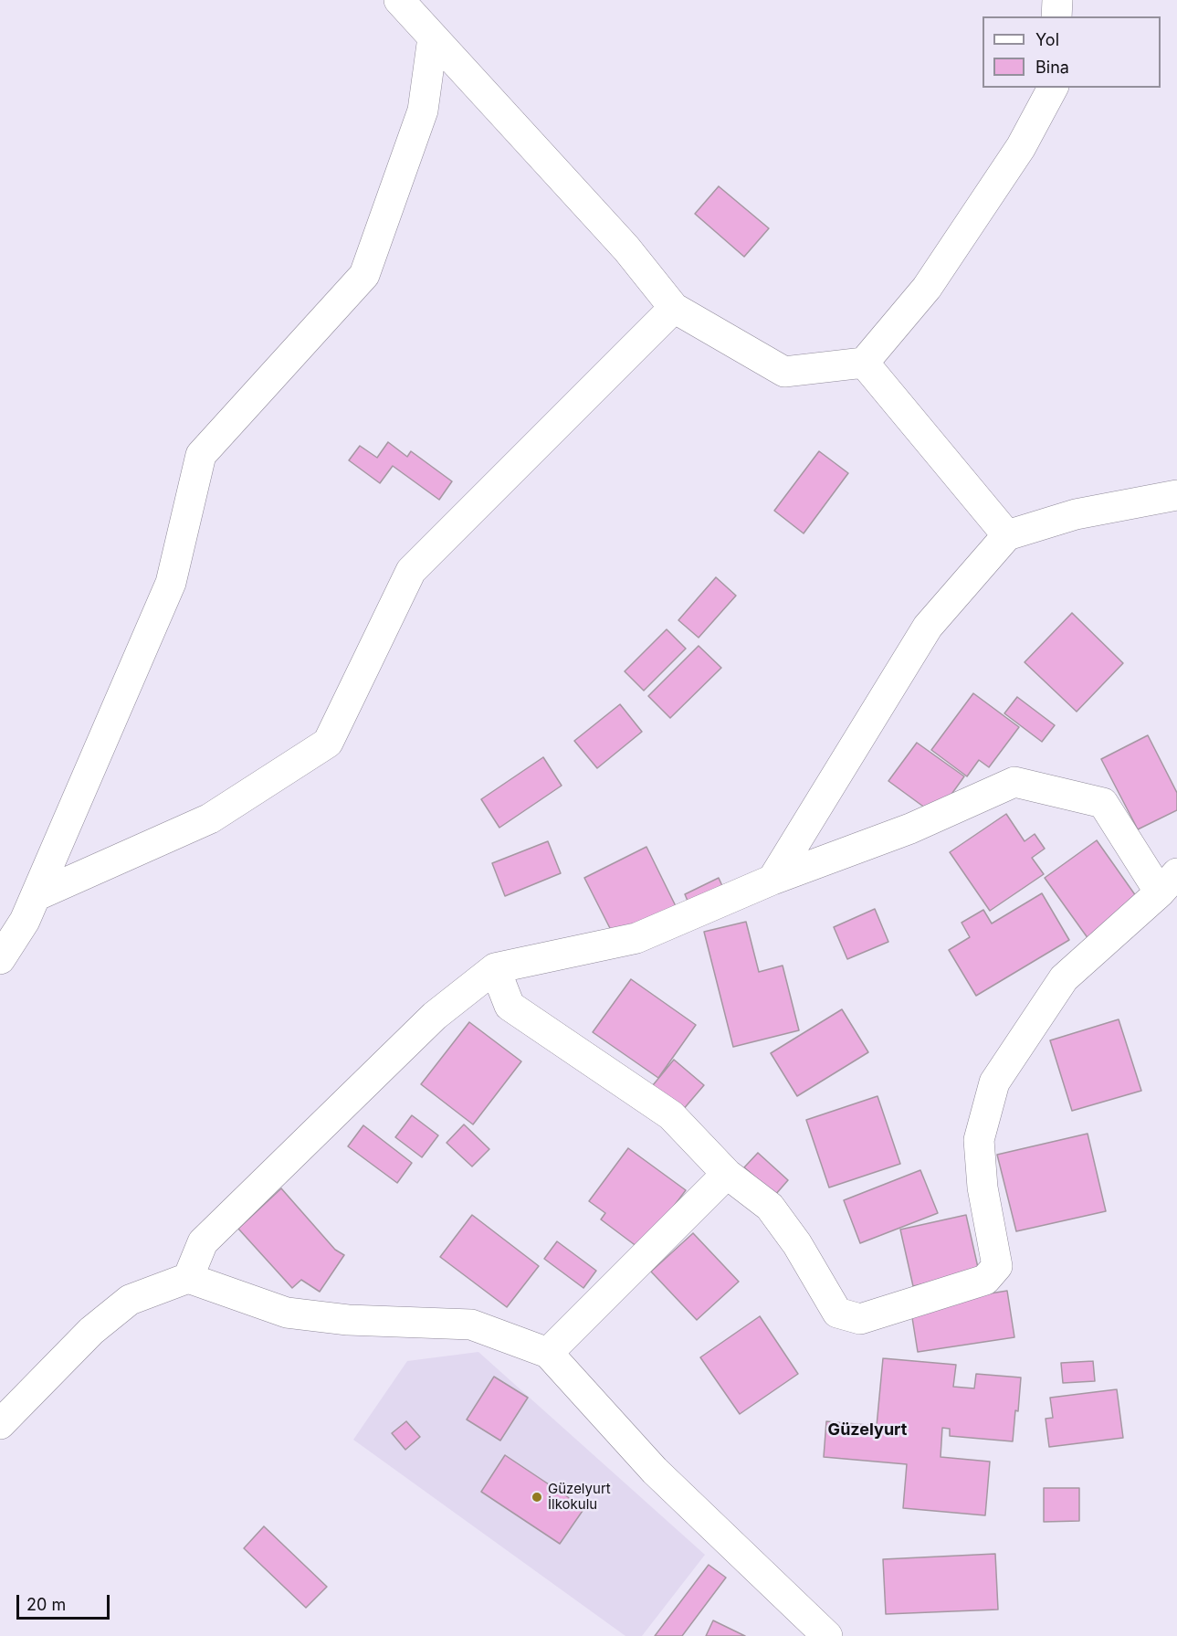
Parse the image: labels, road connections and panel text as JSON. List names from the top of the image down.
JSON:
{
  "districts": ["Güzelyurt"],
  "places": ["Güzelyurt İlkokulu"],
  "legend": ["Yol", "Bina"],
  "scale_bar": "20 m"
}
